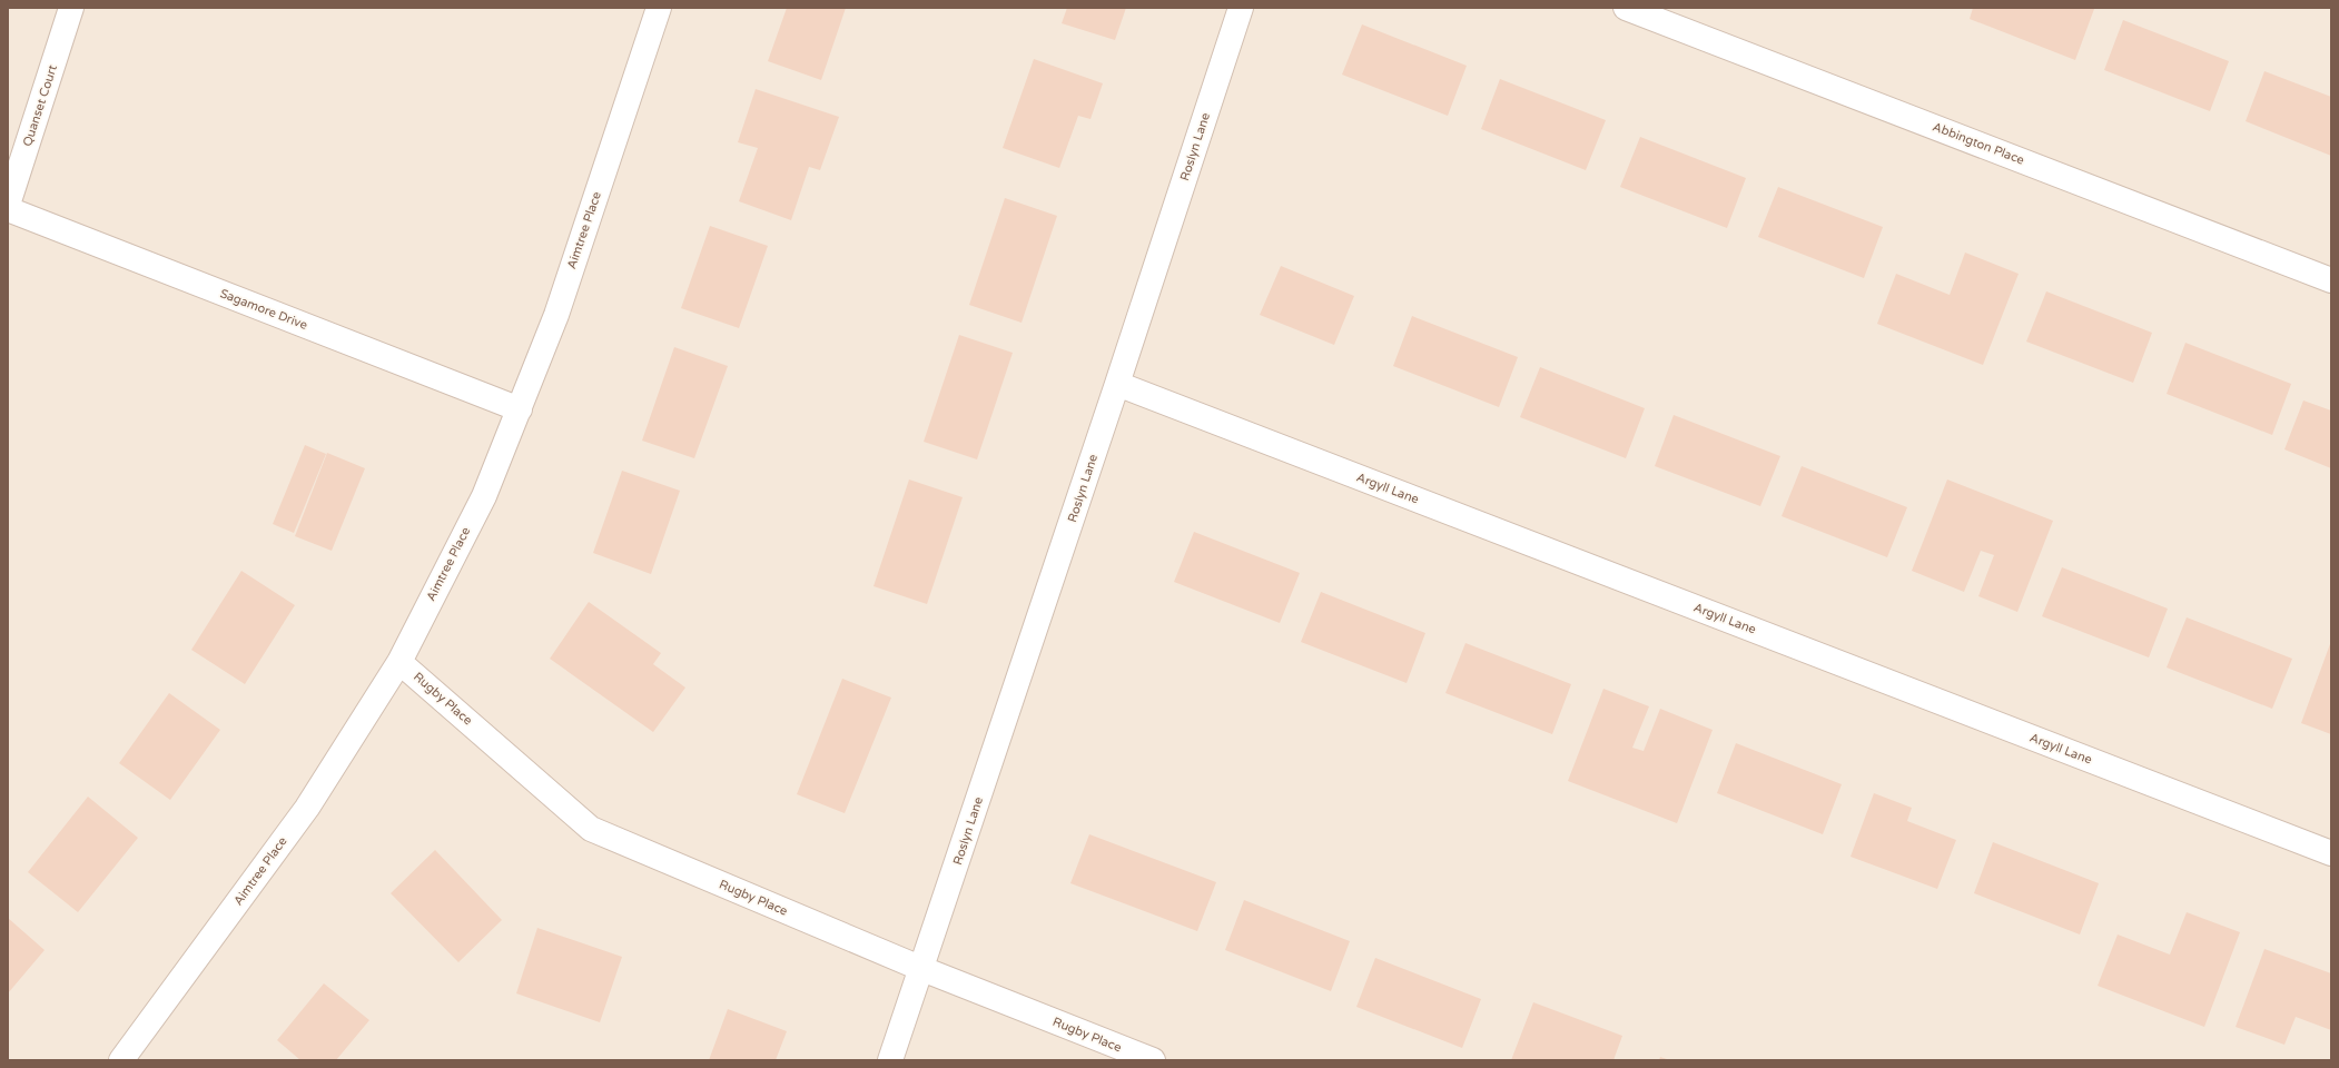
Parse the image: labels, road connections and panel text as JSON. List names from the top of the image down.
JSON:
{
  "streets": {
    "street": [
      "Quanset Court",
      "Abbington Place",
      "Roslyn Lane",
      "Aimtree Place",
      "Sagamore Drive",
      "Argyll Lane",
      "Rugby Place"
    ]
  },
  "crossings": [
    ["Roslyn Lane", "Argyll Lane"],
    ["Roslyn Lane", "Rugby Place"],
    ["Aimtree Place", "Sagamore Drive"],
    ["Aimtree Place", "Rugby Place"]
  ]
}
